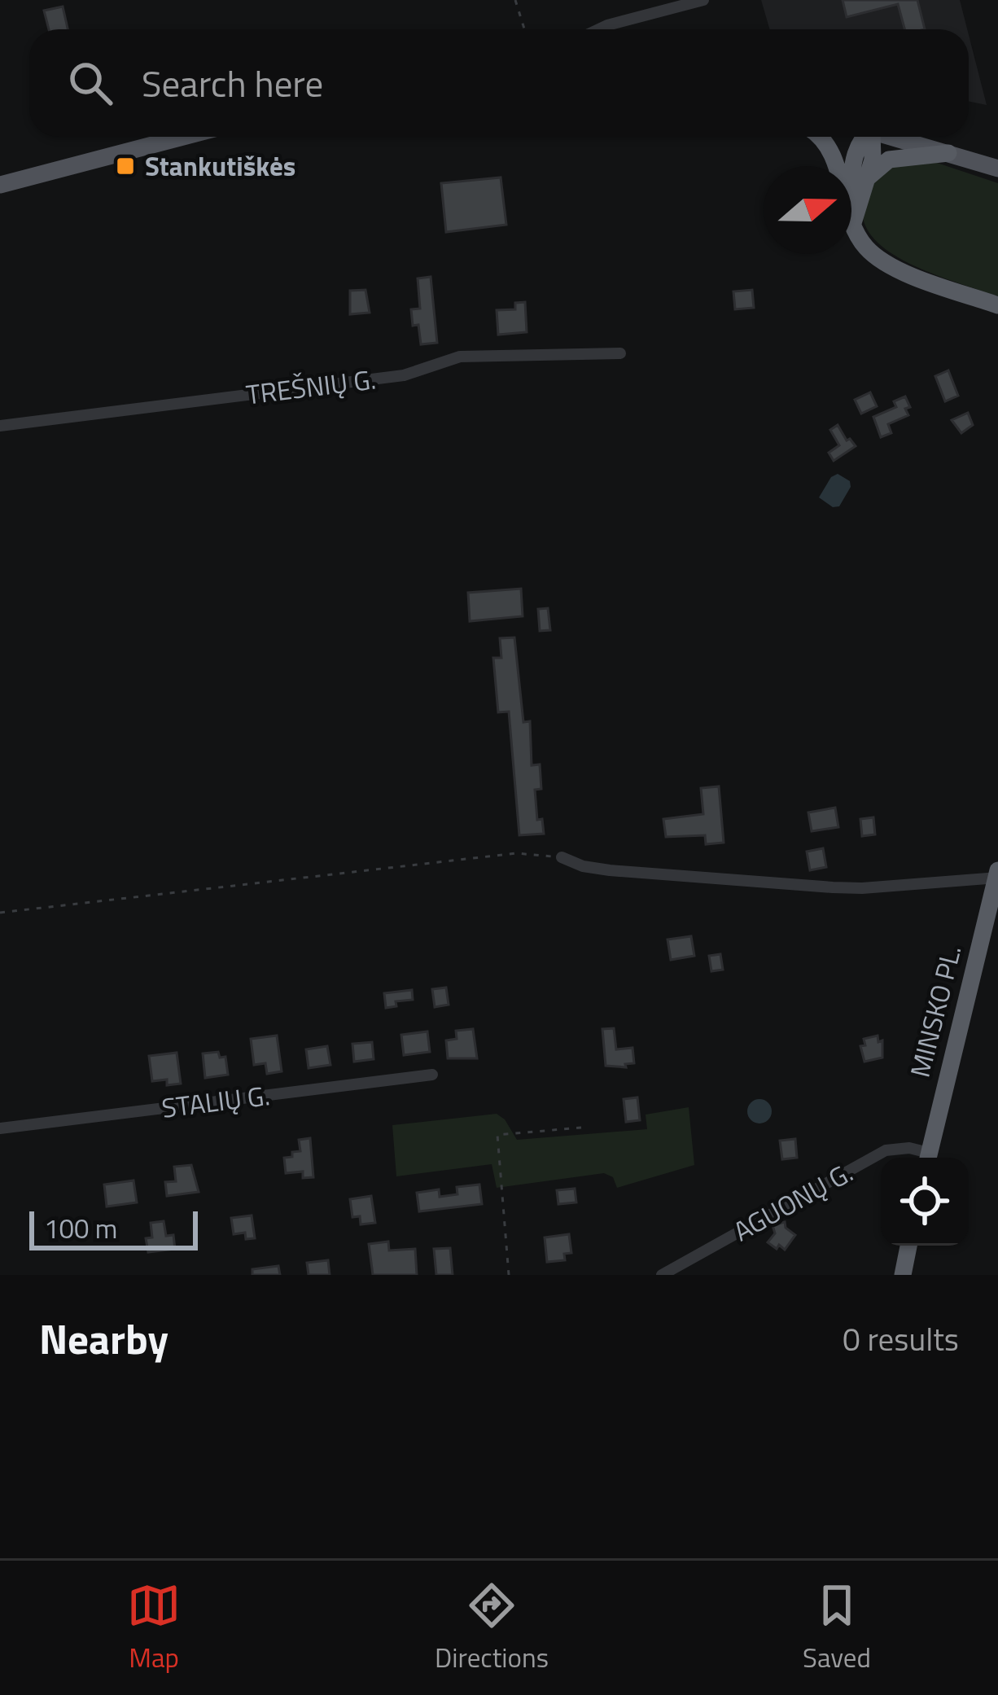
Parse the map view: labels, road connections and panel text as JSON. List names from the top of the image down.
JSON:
{
  "streets": {
    "highway": ["MINSKO PL."],
    "street": ["TREŠNIŲ G.", "STALIŲ G.", "AGUONŲ G."]
  },
  "places": {
    "transit": ["Stankutiškės"]
  },
  "scale_bar": "100 m",
  "north": "right",
  "page": {
    "search": "Search here",
    "scale": "100 m",
    "heading": ["Nearby", "0 results"],
    "nav": ["Map", "Directions", "Saved"]
  }
}
